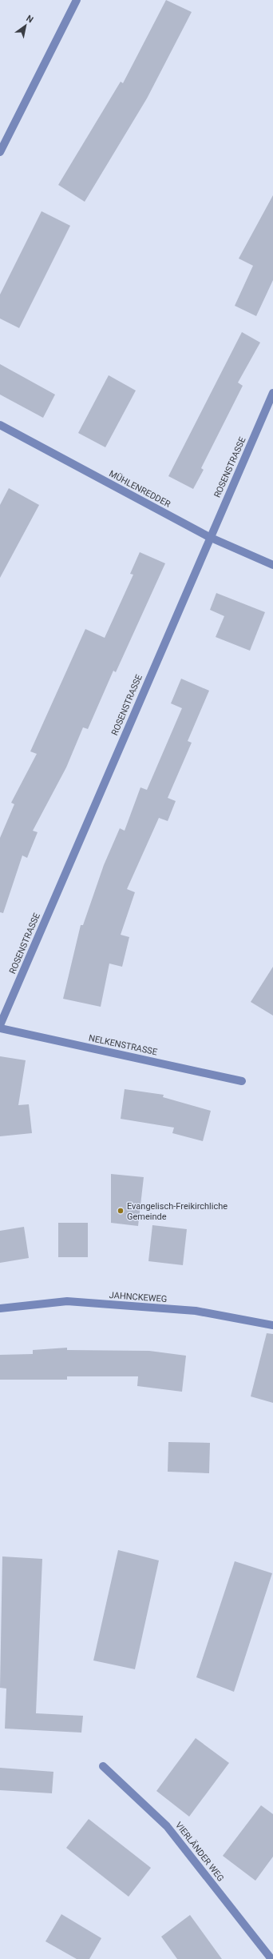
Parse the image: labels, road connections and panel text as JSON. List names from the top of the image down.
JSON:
{
  "streets": {
    "street": [
      "ROSENSTRASSE",
      "MÜHLENREDDER",
      "NELKENSTRASSE",
      "JAHNCKEWEG",
      "VIERLÄNDER WEG"
    ]
  },
  "crossings": [
    ["ROSENSTRASSE", "MÜHLENREDDER"]
  ],
  "places": ["Evangelisch-Freikirchliche Gemeinde"],
  "north": "top right"
}
